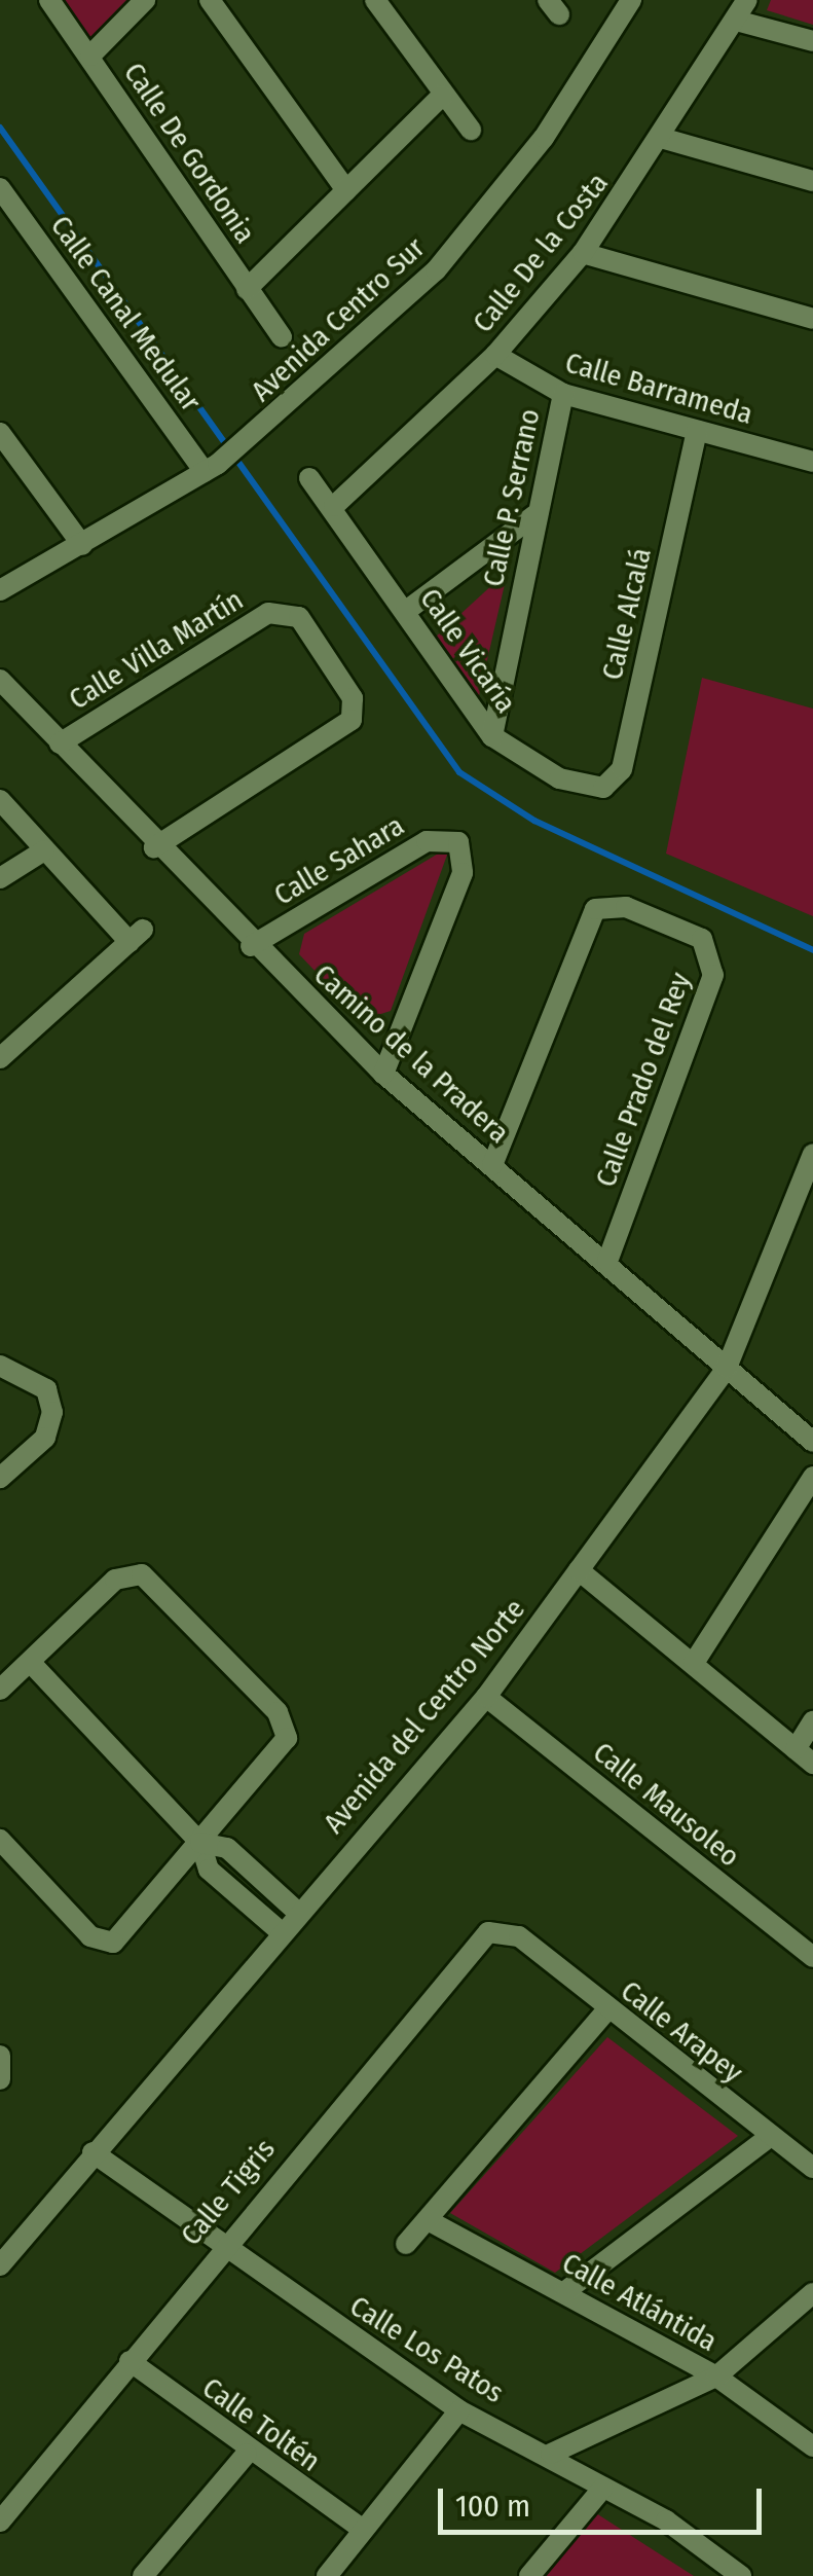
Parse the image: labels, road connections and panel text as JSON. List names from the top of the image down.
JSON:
{
  "streets": {
    "street": [
      "Calle De Gordonia",
      "Calle De la Costa",
      "Calle Canal Medular",
      "Avenida Centro Sur",
      "Calle Barrameda",
      "Calle P. Serrano",
      "Calle Alcalá",
      "Calle Villa Martín",
      "Calle Vicaría",
      "Calle Sahara",
      "Camino de la Pradera",
      "Calle Prado del Rey",
      "Avenida del Centro Norte",
      "Calle Mausoleo",
      "Calle Arapey",
      "Calle Tigris",
      "Calle Atlántida",
      "Calle Los Patos",
      "Calle Toltén"
    ]
  },
  "crossings": [
    ["Calle De la Costa", "Calle Barrameda"],
    ["Calle De la Costa", "Calle Vicaría"],
    ["Calle Canal Medular", "Avenida Centro Sur"],
    ["Calle Barrameda", "Calle P. Serrano"],
    ["Calle Barrameda", "Calle Alcalá"],
    ["Calle P. Serrano", "Calle Vicaría"],
    ["Calle Alcalá", "Calle Vicaría"],
    ["Calle Villa Martín", "Camino de la Pradera"],
    ["Calle Sahara", "Camino de la Pradera"],
    ["Camino de la Pradera", "Calle Prado del Rey"],
    ["Camino de la Pradera", "Avenida del Centro Norte"],
    ["Avenida del Centro Norte", "Calle Mausoleo"],
    ["Avenida del Centro Norte", "Calle Los Patos"],
    ["Calle Arapey", "Calle Tigris"],
    ["Calle Tigris", "Calle Los Patos"],
    ["Calle Tigris", "Calle Toltén"]
  ],
  "scale_bar": "100 m"
}
